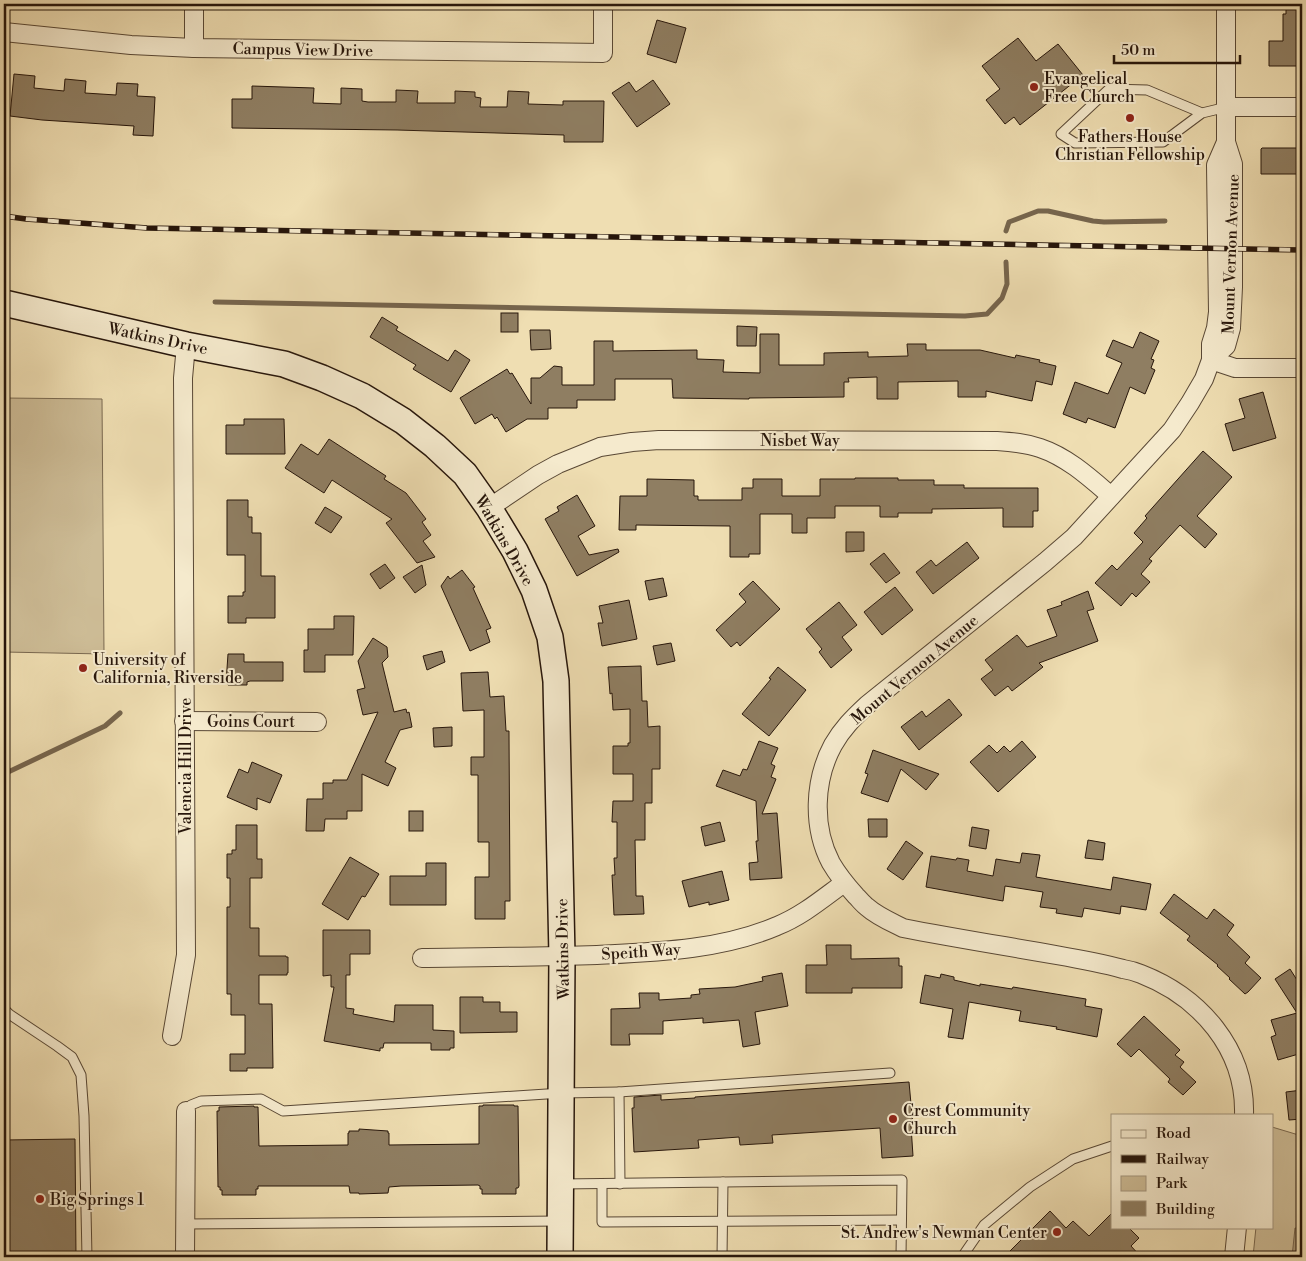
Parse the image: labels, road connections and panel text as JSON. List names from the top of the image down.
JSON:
{
  "streets": {
    "main road": ["Watkins Drive"],
    "street": [
      "Campus View Drive",
      "Mount Vernon Avenue",
      "Nisbet Way",
      "Goins Court",
      "Valencia Hill Drive",
      "Speith Way"
    ]
  },
  "crossings": [
    ["Mount Vernon Avenue", "Nisbet Way"],
    ["Mount Vernon Avenue", "Speith Way"],
    ["Watkins Drive", "Nisbet Way"],
    ["Watkins Drive", "Valencia Hill Drive"],
    ["Watkins Drive", "Speith Way"],
    ["Goins Court", "Valencia Hill Drive"]
  ],
  "places": [
    "Evangelical Free Church",
    "Fathers House Christian Fellowship",
    "University of California, Riverside",
    "Crest Community Church",
    "Big Springs 1",
    "St. Andrew's Newman Center"
  ],
  "legend": [
    "Road",
    "Railway",
    "Park",
    "Building"
  ],
  "scale_bar": "50 m"
}
